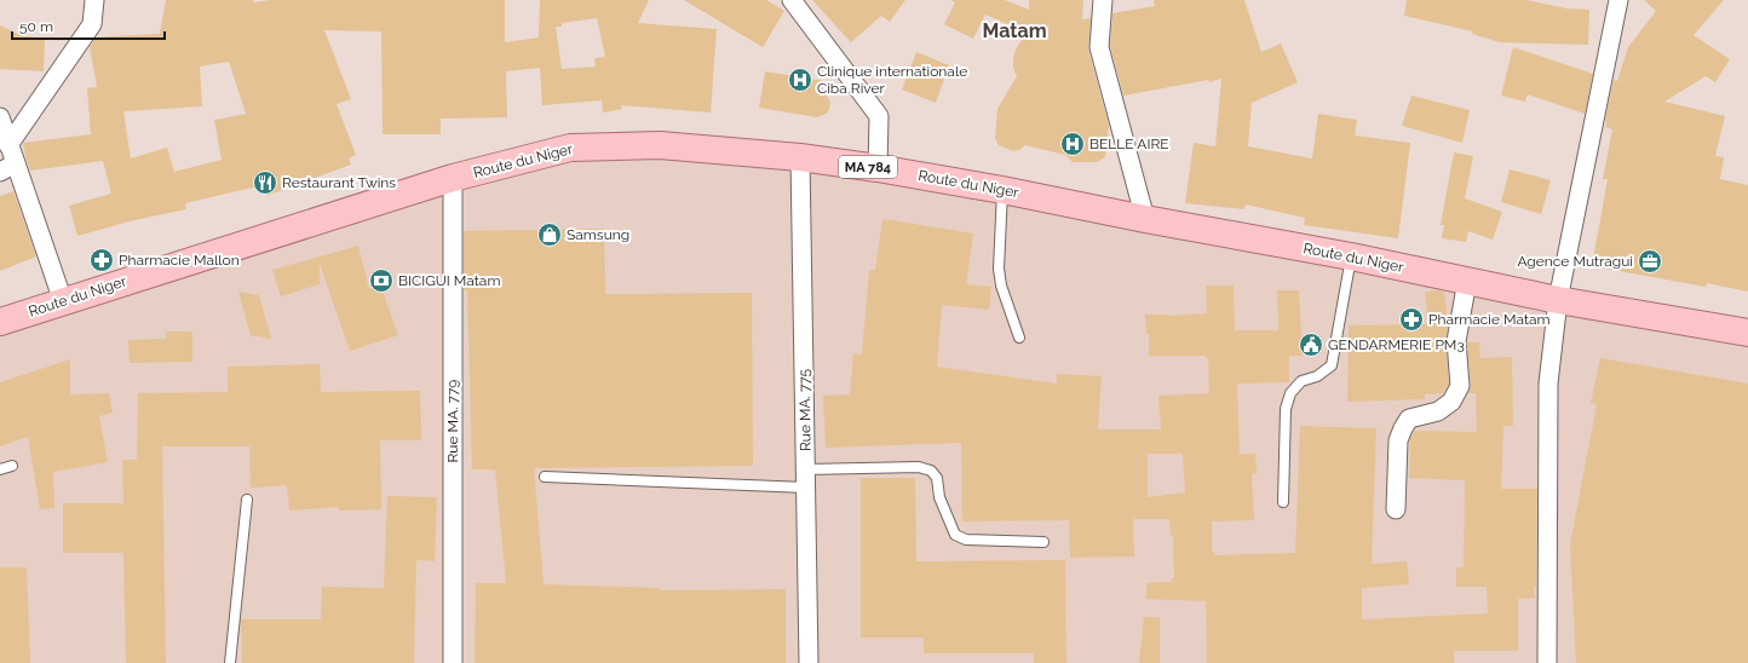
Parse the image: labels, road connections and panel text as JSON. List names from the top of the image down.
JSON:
{
  "streets": {
    "main road": ["Route du Niger", "MA 784"],
    "street": ["Rue MA. 775", "Rue MA. 779"]
  },
  "crossings": [
    ["Route du Niger", "Rue MA. 775"],
    ["Route du Niger", "Rue MA. 779"]
  ],
  "districts": ["Matam"],
  "places": {
    "hospital": ["Clinique internationale Ciba River", "BELLE AIRE"],
    "restaurant": ["Restaurant Twins"],
    "shop": ["Samsung"],
    "pharmacy": ["Pharmacie Mallon", "Pharmacie Matam"],
    "office": ["Agence Mutragui"],
    "bank": ["BICIGUI Matam"],
    "public building": ["GENDARMERIE PM3"]
  },
  "scale_bar": "50 m"
}
